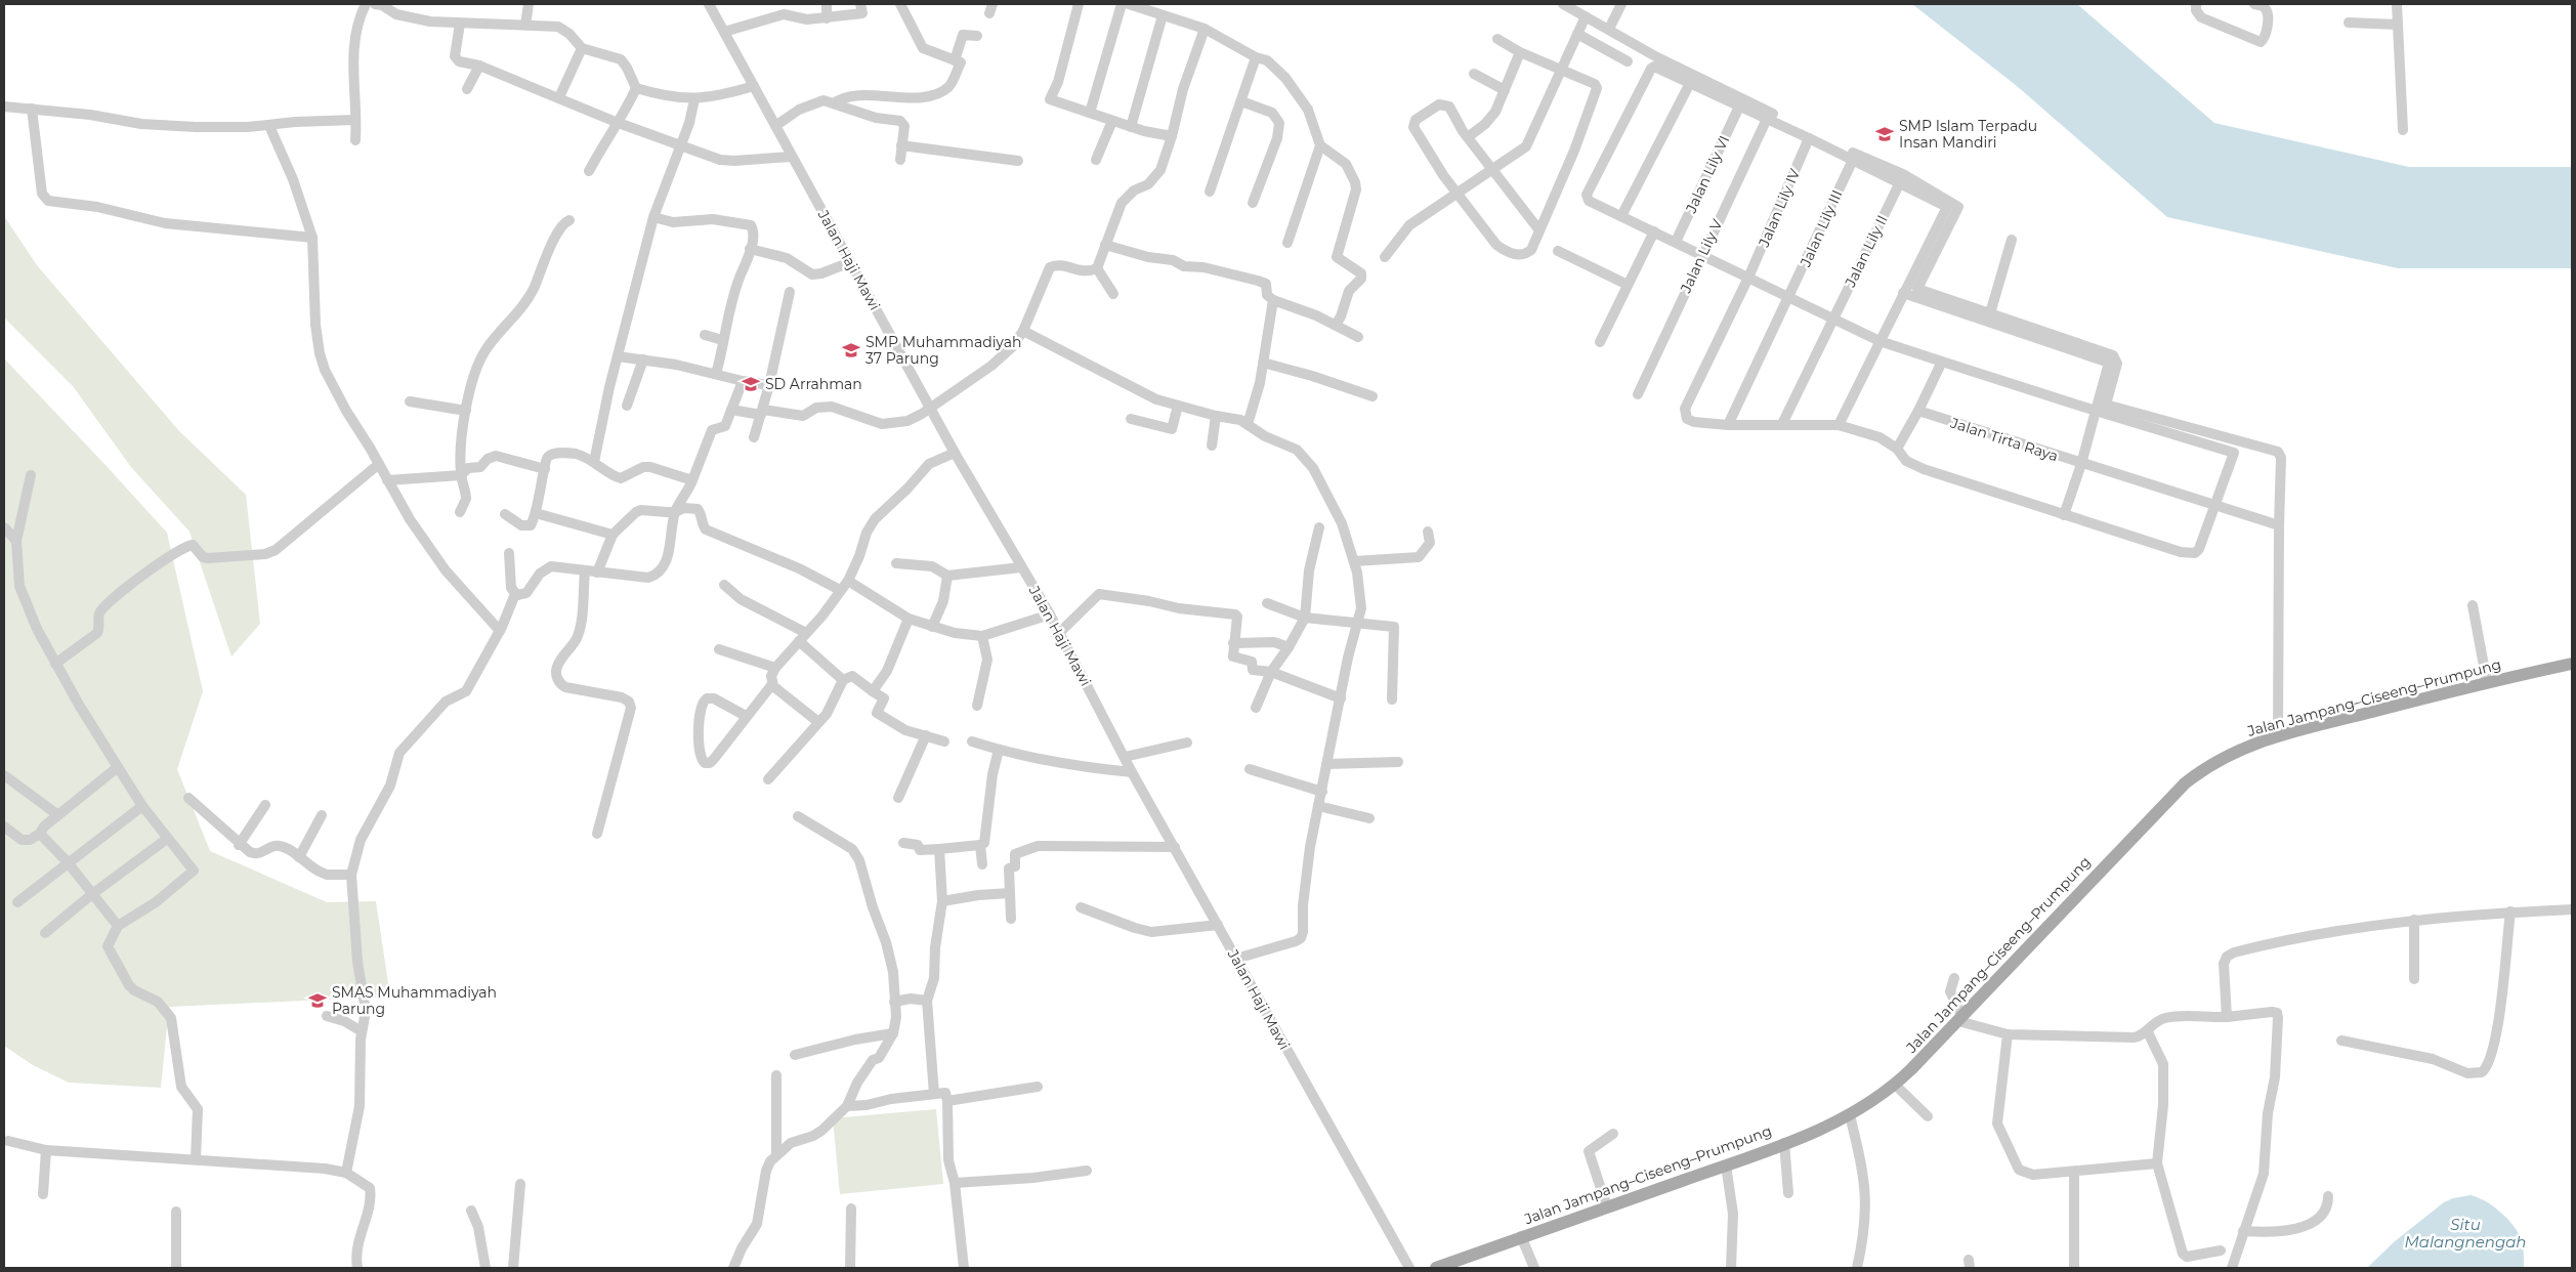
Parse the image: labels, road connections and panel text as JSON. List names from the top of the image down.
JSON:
{
  "streets": {
    "main road": ["Jalan Jampang–Ciseeng–Prumpung"],
    "street": [
      "Jalan Lily VI",
      "Jalan Lily IV",
      "Jalan Lily III",
      "Jalan Lily II",
      "Jalan Lily V",
      "Jalan Haji Mawi",
      "Jalan Tirta Raya"
    ]
  },
  "crossings": [
    ["Jalan Lily IV", "Jalan Lily III"]
  ],
  "water": ["Situ Malangnengah"],
  "places": {
    "school or university": [
      "SMP Islam Terpadu Insan Mandiri",
      "SMP Muhammadiyah 37 Parung",
      "SD Arrahman",
      "SMAS Muhammadiyah Parung"
    ]
  }
}
